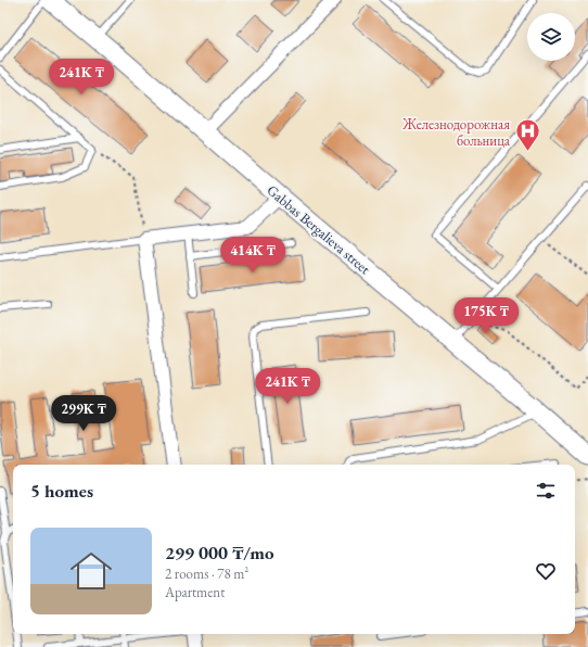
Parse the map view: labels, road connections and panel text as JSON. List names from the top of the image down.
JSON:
{
  "streets": {
    "main road": ["Gabbas Bergalieva street"]
  },
  "places": {
    "hospital": ["Железнодорожная больница"]
  },
  "page": {
    "price": [
      "241K ₸",
      "414K ₸",
      "175K ₸",
      "241K ₸",
      "299K ₸"
    ],
    "heading": "5 homes",
    "list": [
      {
        "name": "299 000 ₸/mo",
        "note": "2 rooms · 78 m² · Apartment"
      }
    ]
  }
}
